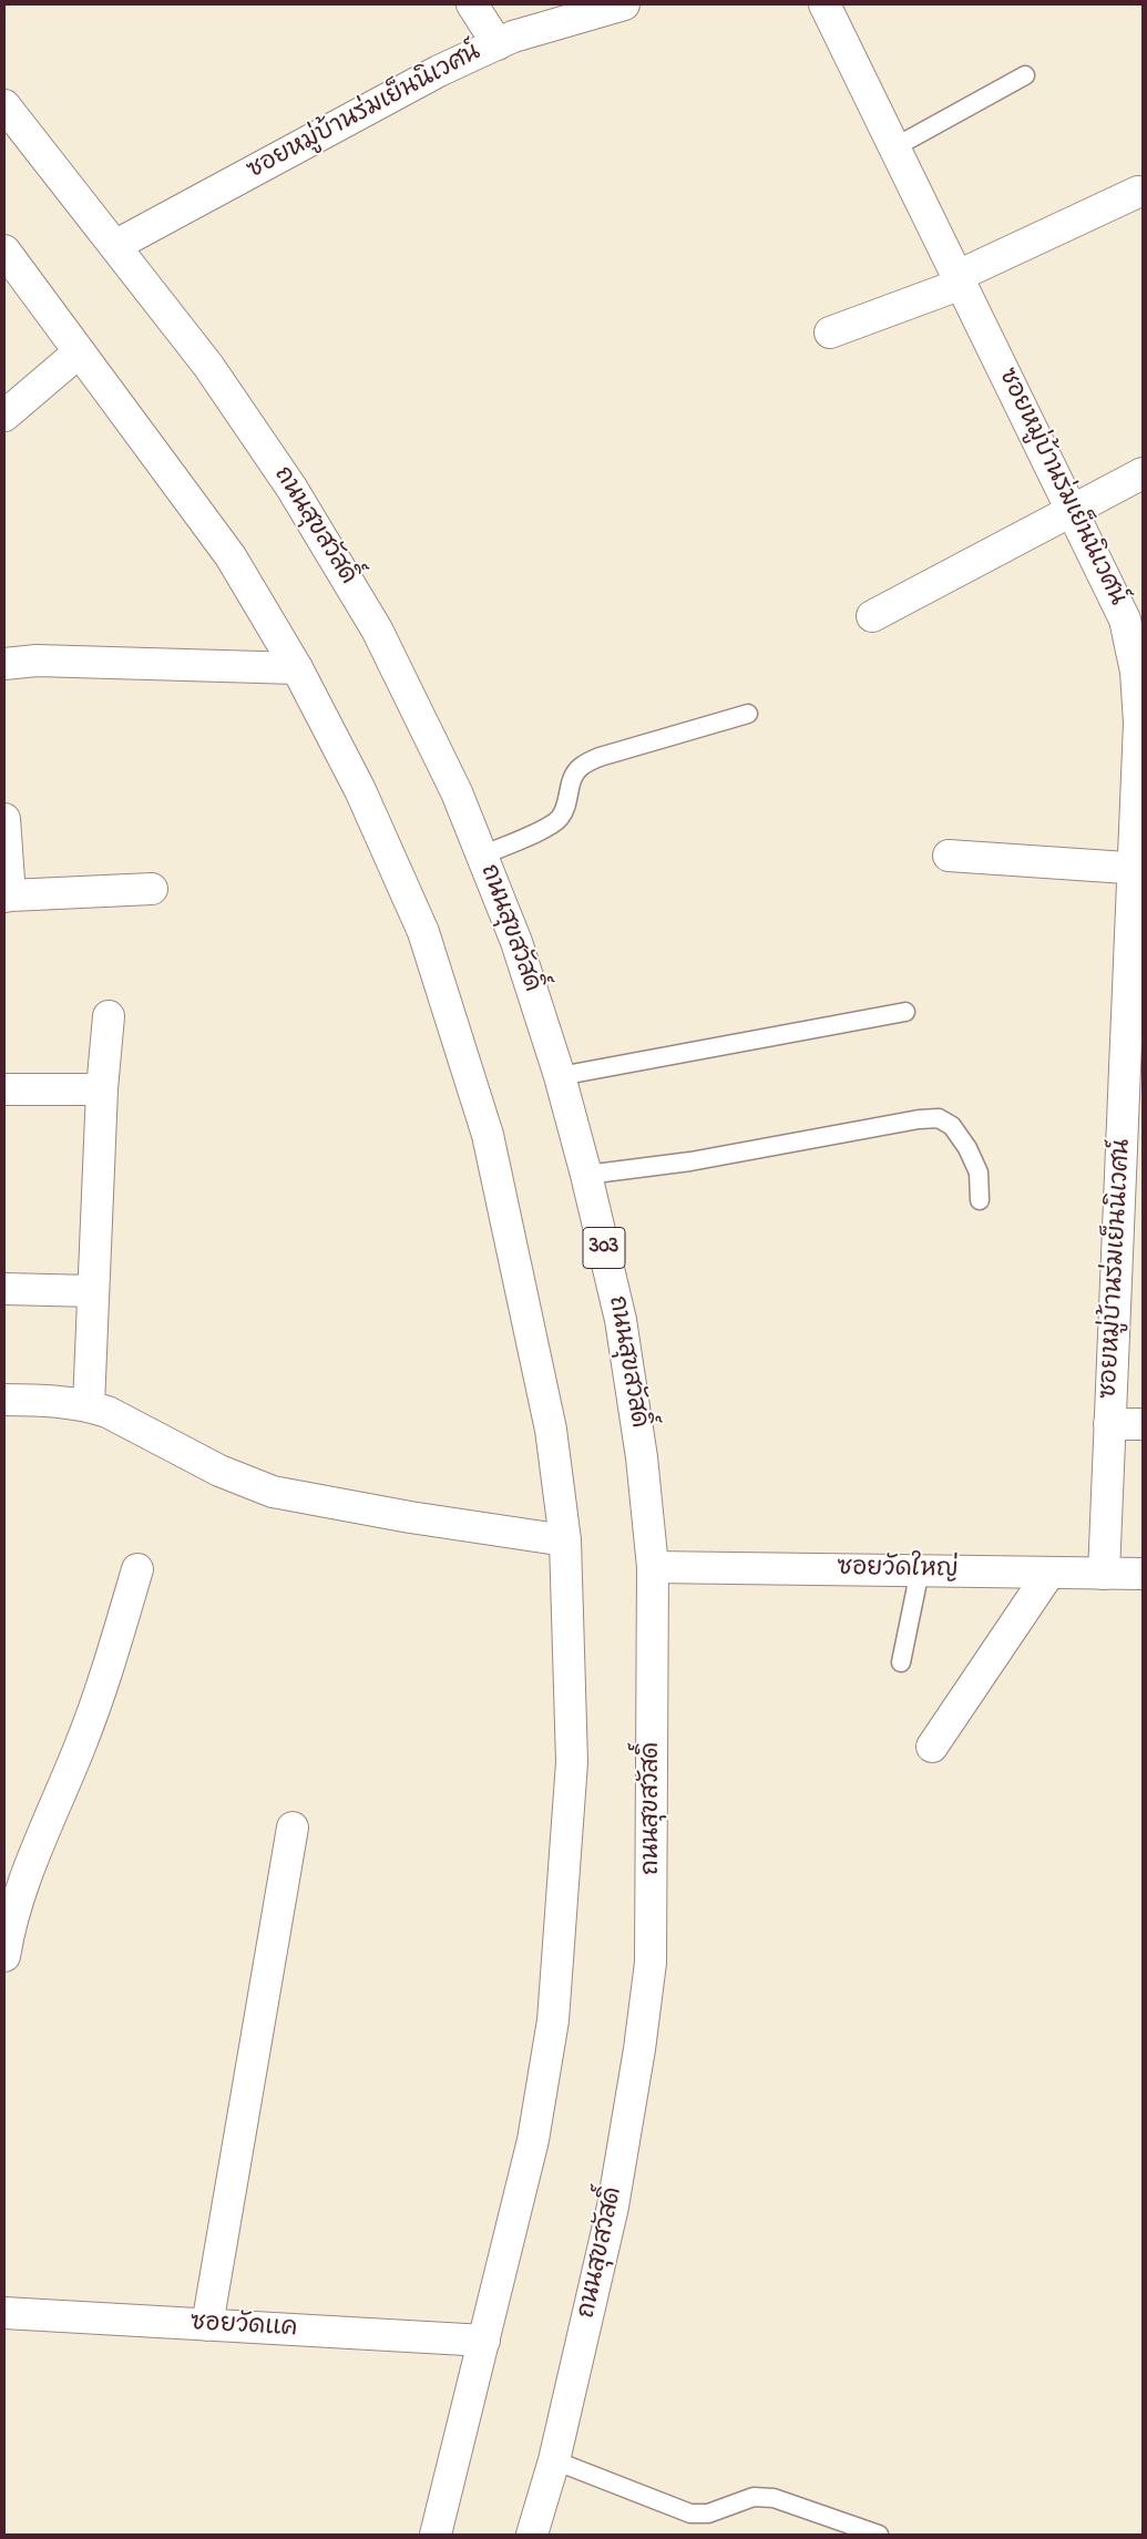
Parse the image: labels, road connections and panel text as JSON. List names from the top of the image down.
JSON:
{
  "streets": {
    "street": [
      "ซอยหมู่บ้านร่มเย็นนิเวศน์",
      "ถนนสุขสวัสดิ์",
      "303",
      "ซอยวัดใหญ่",
      "ซอยวัดแค"
    ]
  },
  "crossings": [
    ["ซอยหมู่บ้านร่มเย็นนิเวศน์", "ถนนสุขสวัสดิ์"],
    ["ซอยหมู่บ้านร่มเย็นนิเวศน์", "ซอยวัดใหญ่"],
    ["ถนนสุขสวัสดิ์", "ซอยวัดใหญ่"]
  ]
}
